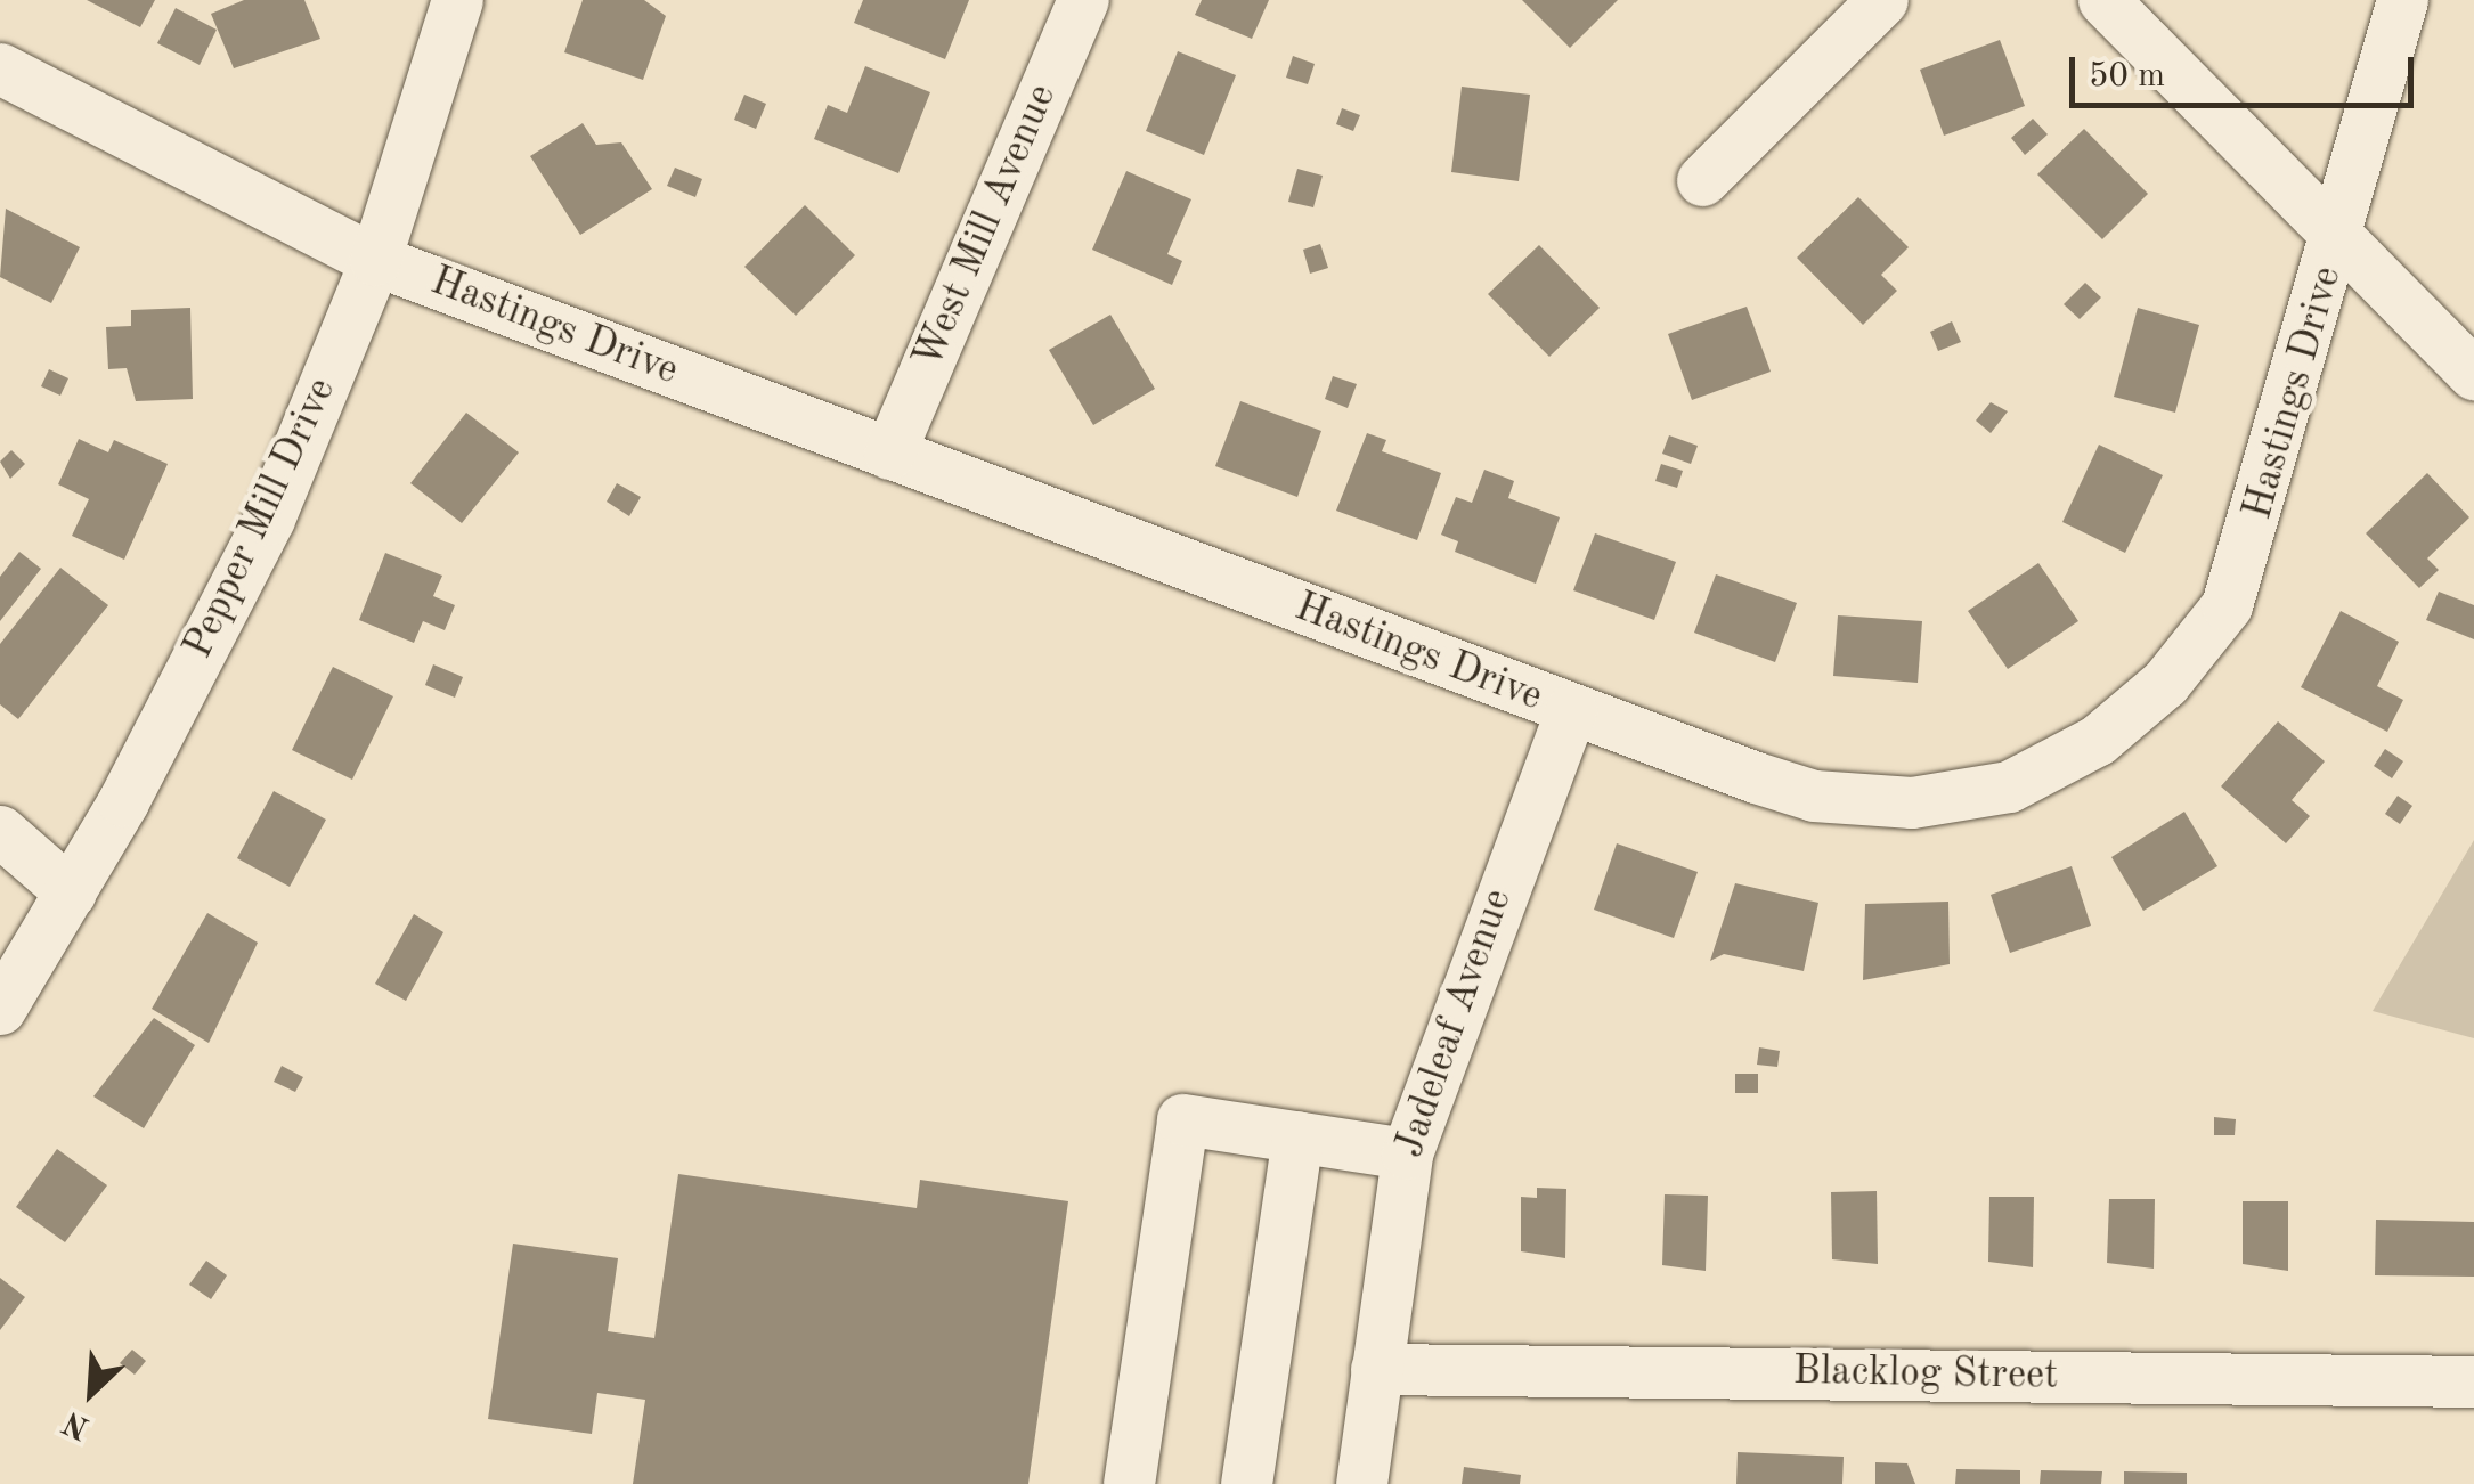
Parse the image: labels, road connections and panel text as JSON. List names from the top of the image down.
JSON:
{
  "streets": {
    "street": [
      "West Mill Avenue",
      "Hastings Drive",
      "Pepper Mill Drive",
      "Jadeleaf Avenue",
      "Blacklog Street"
    ]
  },
  "crossings": [
    ["West Mill Avenue", "Hastings Drive"],
    ["Hastings Drive", "Pepper Mill Drive"],
    ["Hastings Drive", "Jadeleaf Avenue"],
    ["Jadeleaf Avenue", "Blacklog Street"]
  ],
  "scale_bar": "50 m",
  "north": "bottom left"
}
